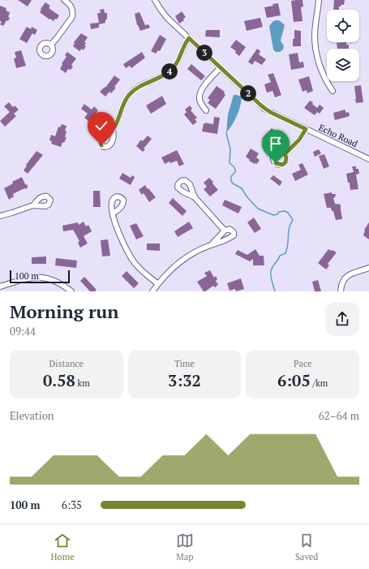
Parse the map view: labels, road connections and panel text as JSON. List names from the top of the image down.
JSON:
{
  "streets": {
    "street": ["Echo Road"]
  },
  "scale_bar": "100 m",
  "page": {
    "pins": ["3", "4", "2"],
    "scale": "100 m",
    "heading": ["Morning run", "09:44"],
    "stats": [
      ["Distance", "0.58 km"],
      ["Time", "3:32"],
      ["Pace", "6:05 /km"]
    ],
    "chart": ["Elevation", "62–64 m"],
    "list": [
      {
        "name": "100 m",
        "note": "6:35"
      }
    ],
    "tabs": ["Home", "Map", "Saved"]
  }
}
